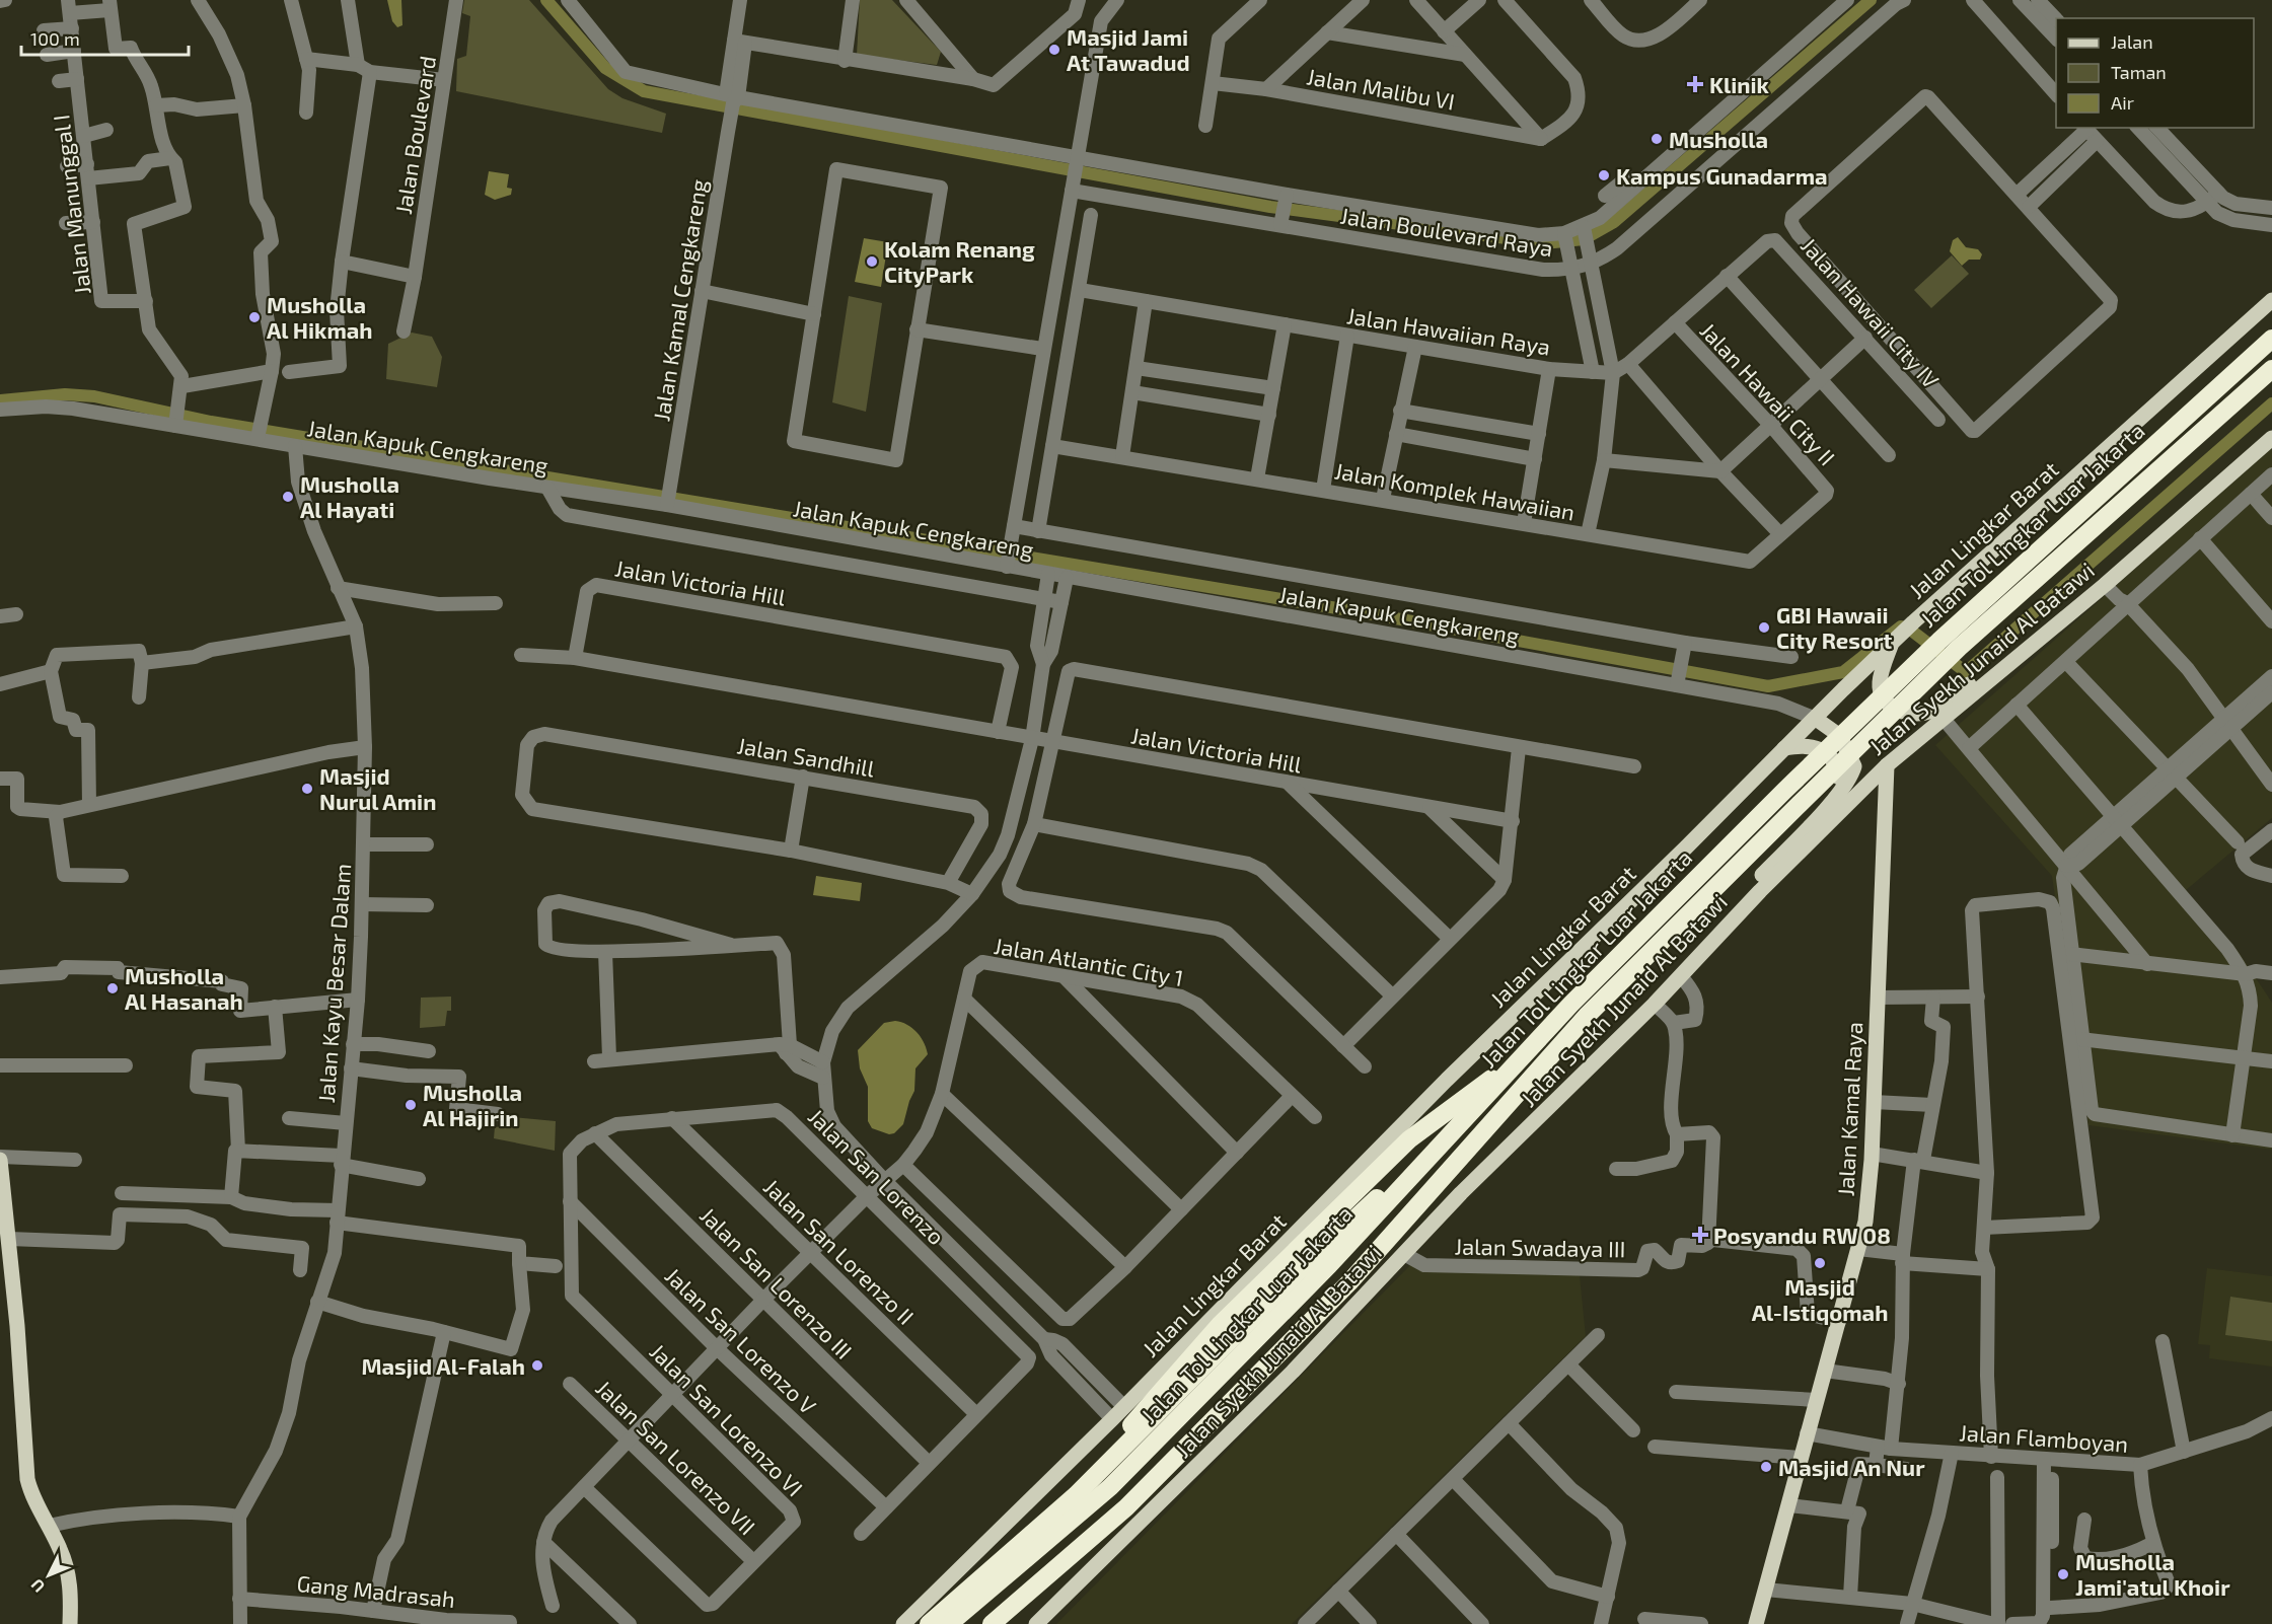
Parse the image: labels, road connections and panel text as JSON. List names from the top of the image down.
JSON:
{
  "streets": {
    "highway": ["Jalan Tol Lingkar Luar Jakarta"],
    "main road": ["Jalan Lingkar Barat", "Jalan Syekh Junaid Al Batawi", "Jalan Kamal Raya"],
    "street": [
      "Jalan Malibu VI",
      "Jalan Boulevard",
      "Jalan Manunggal I",
      "Jalan Boulevard Raya",
      "Jalan Kamal Cengkareng",
      "Jalan Hawaii City IV",
      "Jalan Hawaiian Raya",
      "Jalan Hawaii City II",
      "Jalan Kapuk Cengkareng",
      "Jalan Komplek Hawaiian",
      "Jalan Victoria Hill",
      "Jalan Sandhill",
      "Jalan Atlantic City 1",
      "Jalan Kayu Besar Dalam",
      "Jalan San Lorenzo",
      "Jalan Swadaya III",
      "Jalan San Lorenzo II",
      "Jalan San Lorenzo III",
      "Jalan San Lorenzo V",
      "Jalan San Lorenzo VI",
      "Jalan Flamboyan",
      "Jalan San Lorenzo VII",
      "Gang Madrasah"
    ]
  },
  "crossings": [
    ["Jalan Kamal Cengkareng", "Jalan Kapuk Cengkareng"],
    ["Jalan Hawaii City II", "Jalan Komplek Hawaiian"],
    ["Jalan Kapuk Cengkareng", "Jalan Lingkar Barat"],
    ["Jalan Kapuk Cengkareng", "Jalan Kayu Besar Dalam"],
    ["Jalan Syekh Junaid Al Batawi", "Jalan Kamal Raya"],
    ["Jalan Syekh Junaid Al Batawi", "Jalan Swadaya III"],
    ["Jalan Atlantic City 1", "Jalan San Lorenzo"],
    ["Jalan Atlantic City 1", "Jalan San Lorenzo II"],
    ["Jalan Atlantic City 1", "Jalan San Lorenzo III"],
    ["Jalan Atlantic City 1", "Jalan San Lorenzo V"],
    ["Jalan Atlantic City 1", "Jalan San Lorenzo VI"],
    ["Jalan Atlantic City 1", "Jalan San Lorenzo VII"],
    ["Jalan Kayu Besar Dalam", "Gang Madrasah"],
    ["Jalan Kamal Raya", "Jalan Flamboyan"],
    ["Jalan San Lorenzo", "Jalan San Lorenzo II"],
    ["Jalan San Lorenzo", "Jalan San Lorenzo III"],
    ["Jalan San Lorenzo", "Jalan San Lorenzo V"],
    ["Jalan San Lorenzo", "Jalan San Lorenzo VI"],
    ["Jalan San Lorenzo VI", "Jalan San Lorenzo VII"]
  ],
  "places": {
    "other": [
      "Masjid Jami At Tawadud",
      "Musholla",
      "Kampus Gunadarma",
      "Kolam Renang CityPark",
      "Musholla Al Hikmah",
      "Musholla Al Hayati",
      "GBI Hawaii City Resort",
      "Masjid Nurul Amin",
      "Musholla Al Hasanah",
      "Musholla Al Hajirin",
      "Masjid Al-Istiqomah",
      "Masjid Al-Falah",
      "Masjid An Nur",
      "Musholla Jami'atul Khoir"
    ],
    "health": ["Klinik", "Posyandu RW 08"]
  },
  "legend": ["Jalan", "Taman", "Air"],
  "scale_bar": "100 m",
  "north": "bottom left"
}
